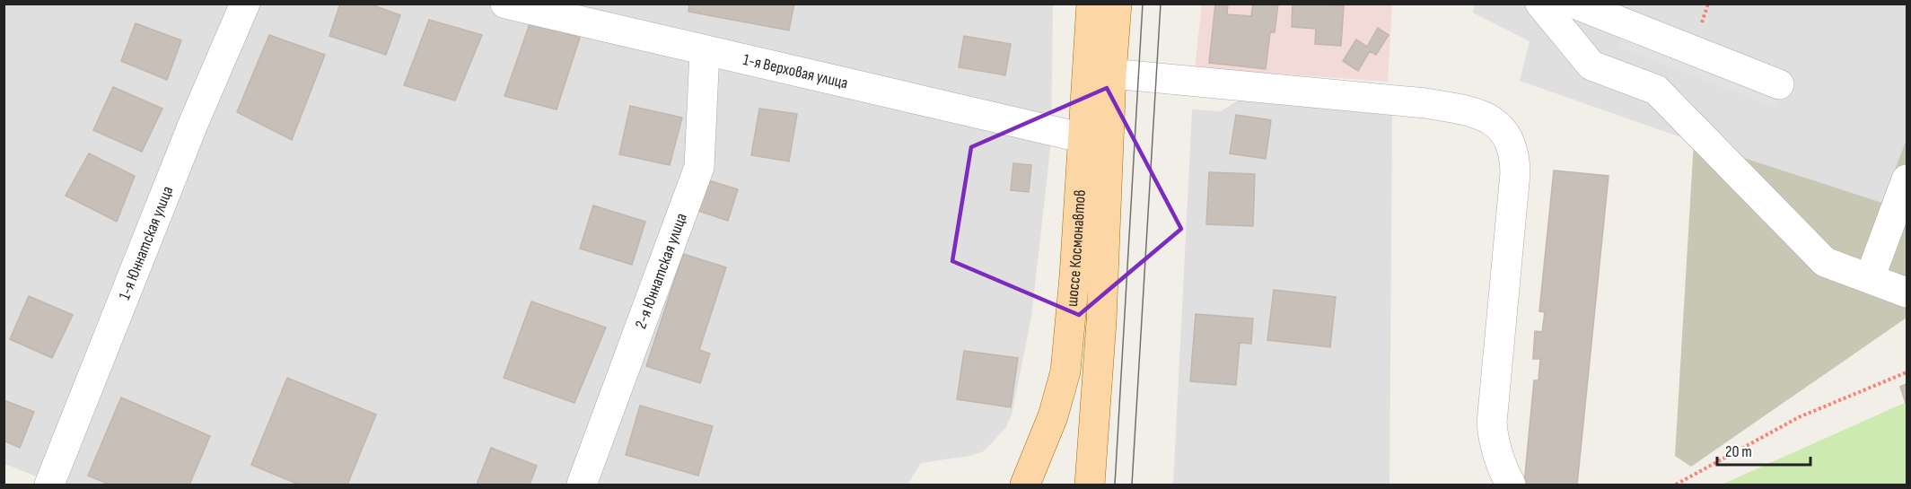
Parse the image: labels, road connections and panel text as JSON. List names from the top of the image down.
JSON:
{
  "streets": {
    "main road": ["шоссе Космонавтов"],
    "street": ["1-я Верховая улица", "1-я Юннатская улица", "2-я Юннатская улица"]
  },
  "crossings": [
    ["1-я Верховая улица", "шоссе Космонавтов"],
    ["1-я Верховая улица", "2-я Юннатская улица"]
  ],
  "scale_bar": "20 m"
}
